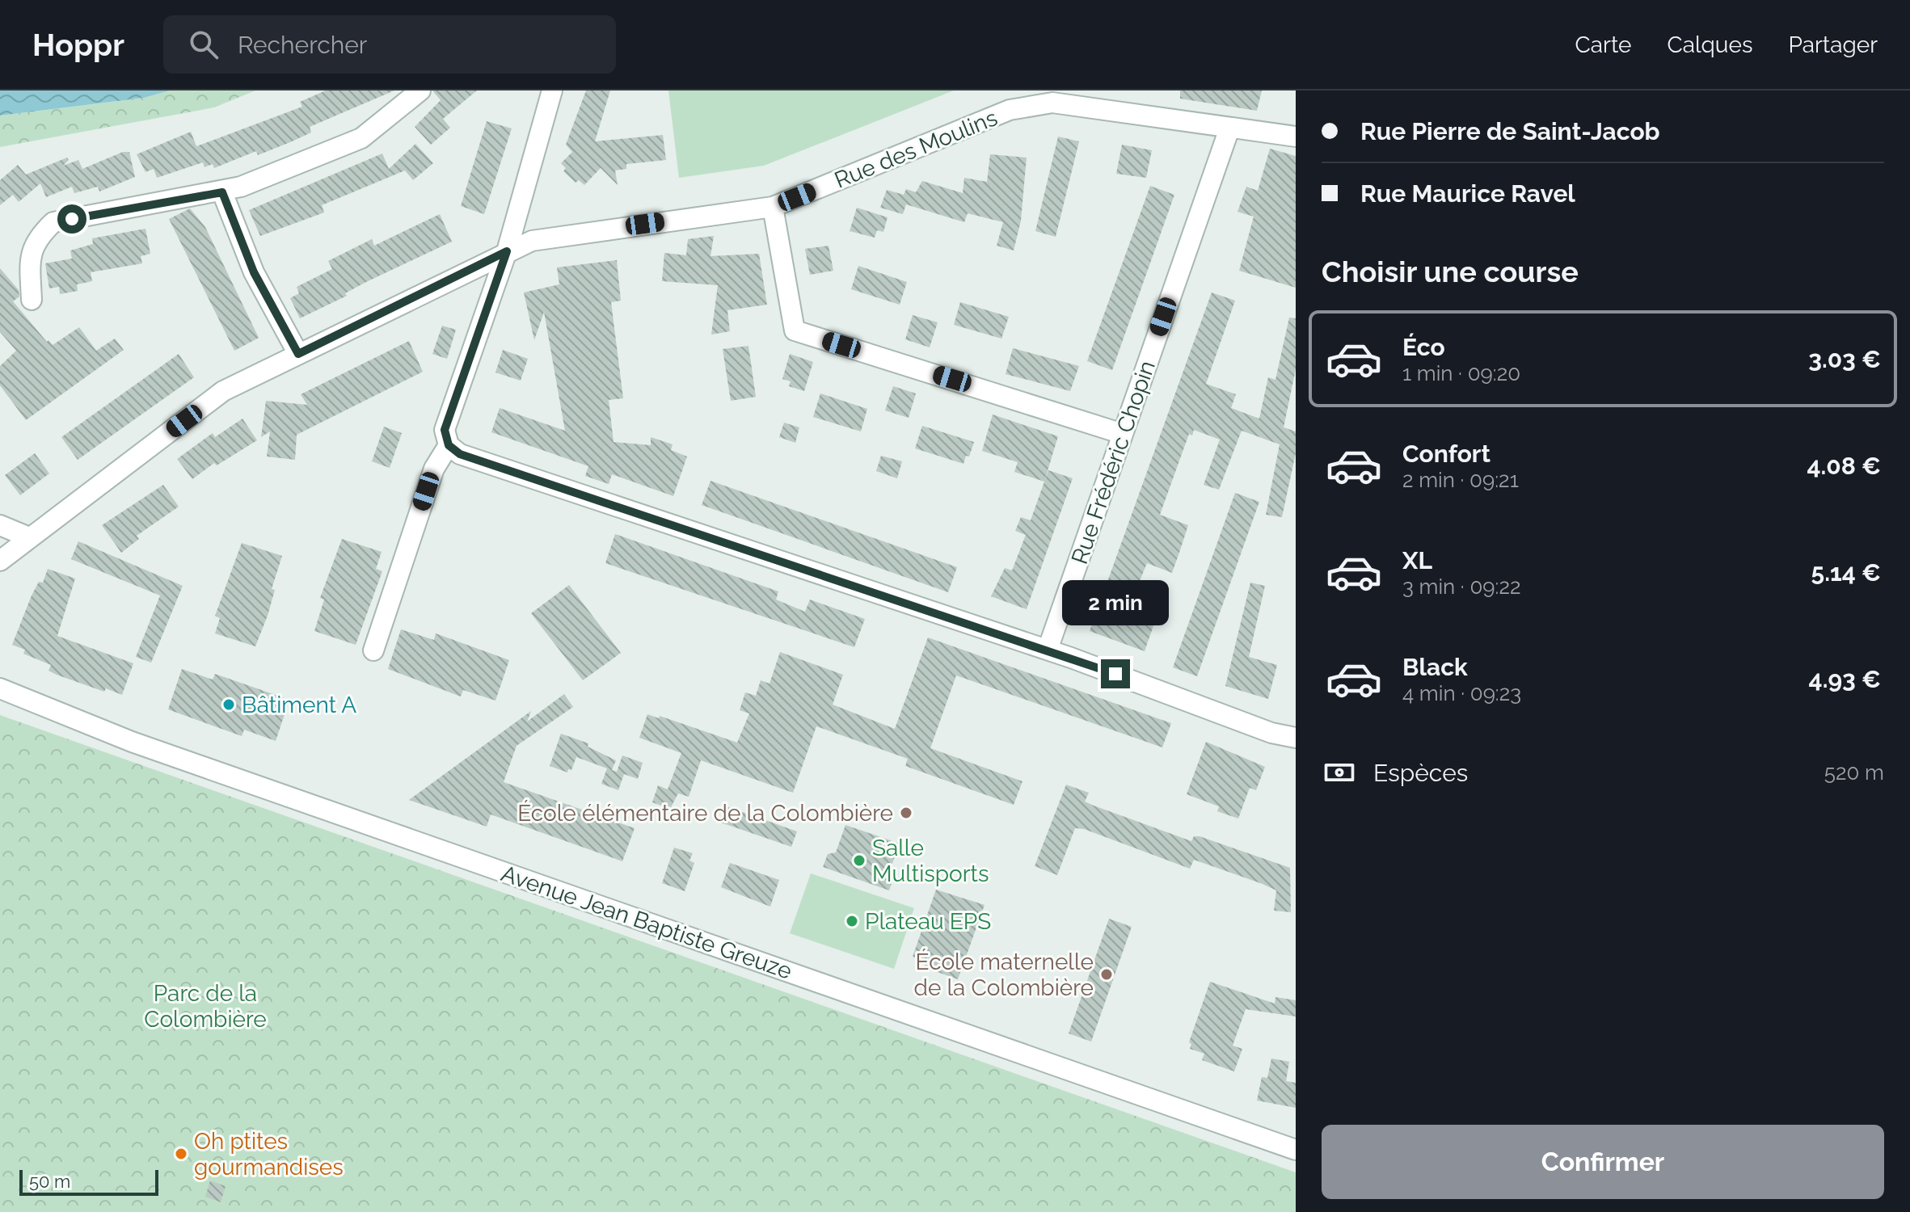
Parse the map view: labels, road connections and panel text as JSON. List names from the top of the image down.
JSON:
{
  "streets": {
    "street": ["Rue des Moulins", "Rue Frédéric Chopin", "Avenue Jean Baptiste Greuze"]
  },
  "crossings": [
    ["Rue des Moulins", "Rue Frédéric Chopin"]
  ],
  "parks": ["Parc de la Colombière"],
  "places": [
    "Bâtiment A",
    "École élémentaire de la Colombière",
    "Salle Multisports",
    "Plateau EPS",
    "École maternelle de la Colombière",
    "Oh ptites gourmandises"
  ],
  "scale_bar": "50 m",
  "page": {
    "header": "Hoppr",
    "search": "Rechercher",
    "nav": ["Carte", "Calques", "Partager"],
    "banner": ["Rue Pierre de Saint-Jacob", "Rue Maurice Ravel"],
    "heading": "Choisir une course",
    "list": [
      {
        "name": "Éco",
        "note": "1 min · 09:20",
        "value": "3.03 €"
      },
      {
        "name": "Confort",
        "note": "2 min · 09:21",
        "value": "4.08 €"
      },
      {
        "name": "XL",
        "note": "3 min · 09:22",
        "value": "5.14 €"
      },
      {
        "name": "Black",
        "note": "4 min · 09:23",
        "value": "4.93 €"
      }
    ],
    "bubble": "2 min",
    "pay": ["Espèces", "520 m"],
    "buttons": "Confirmer",
    "scale": "50 m"
  }
}
